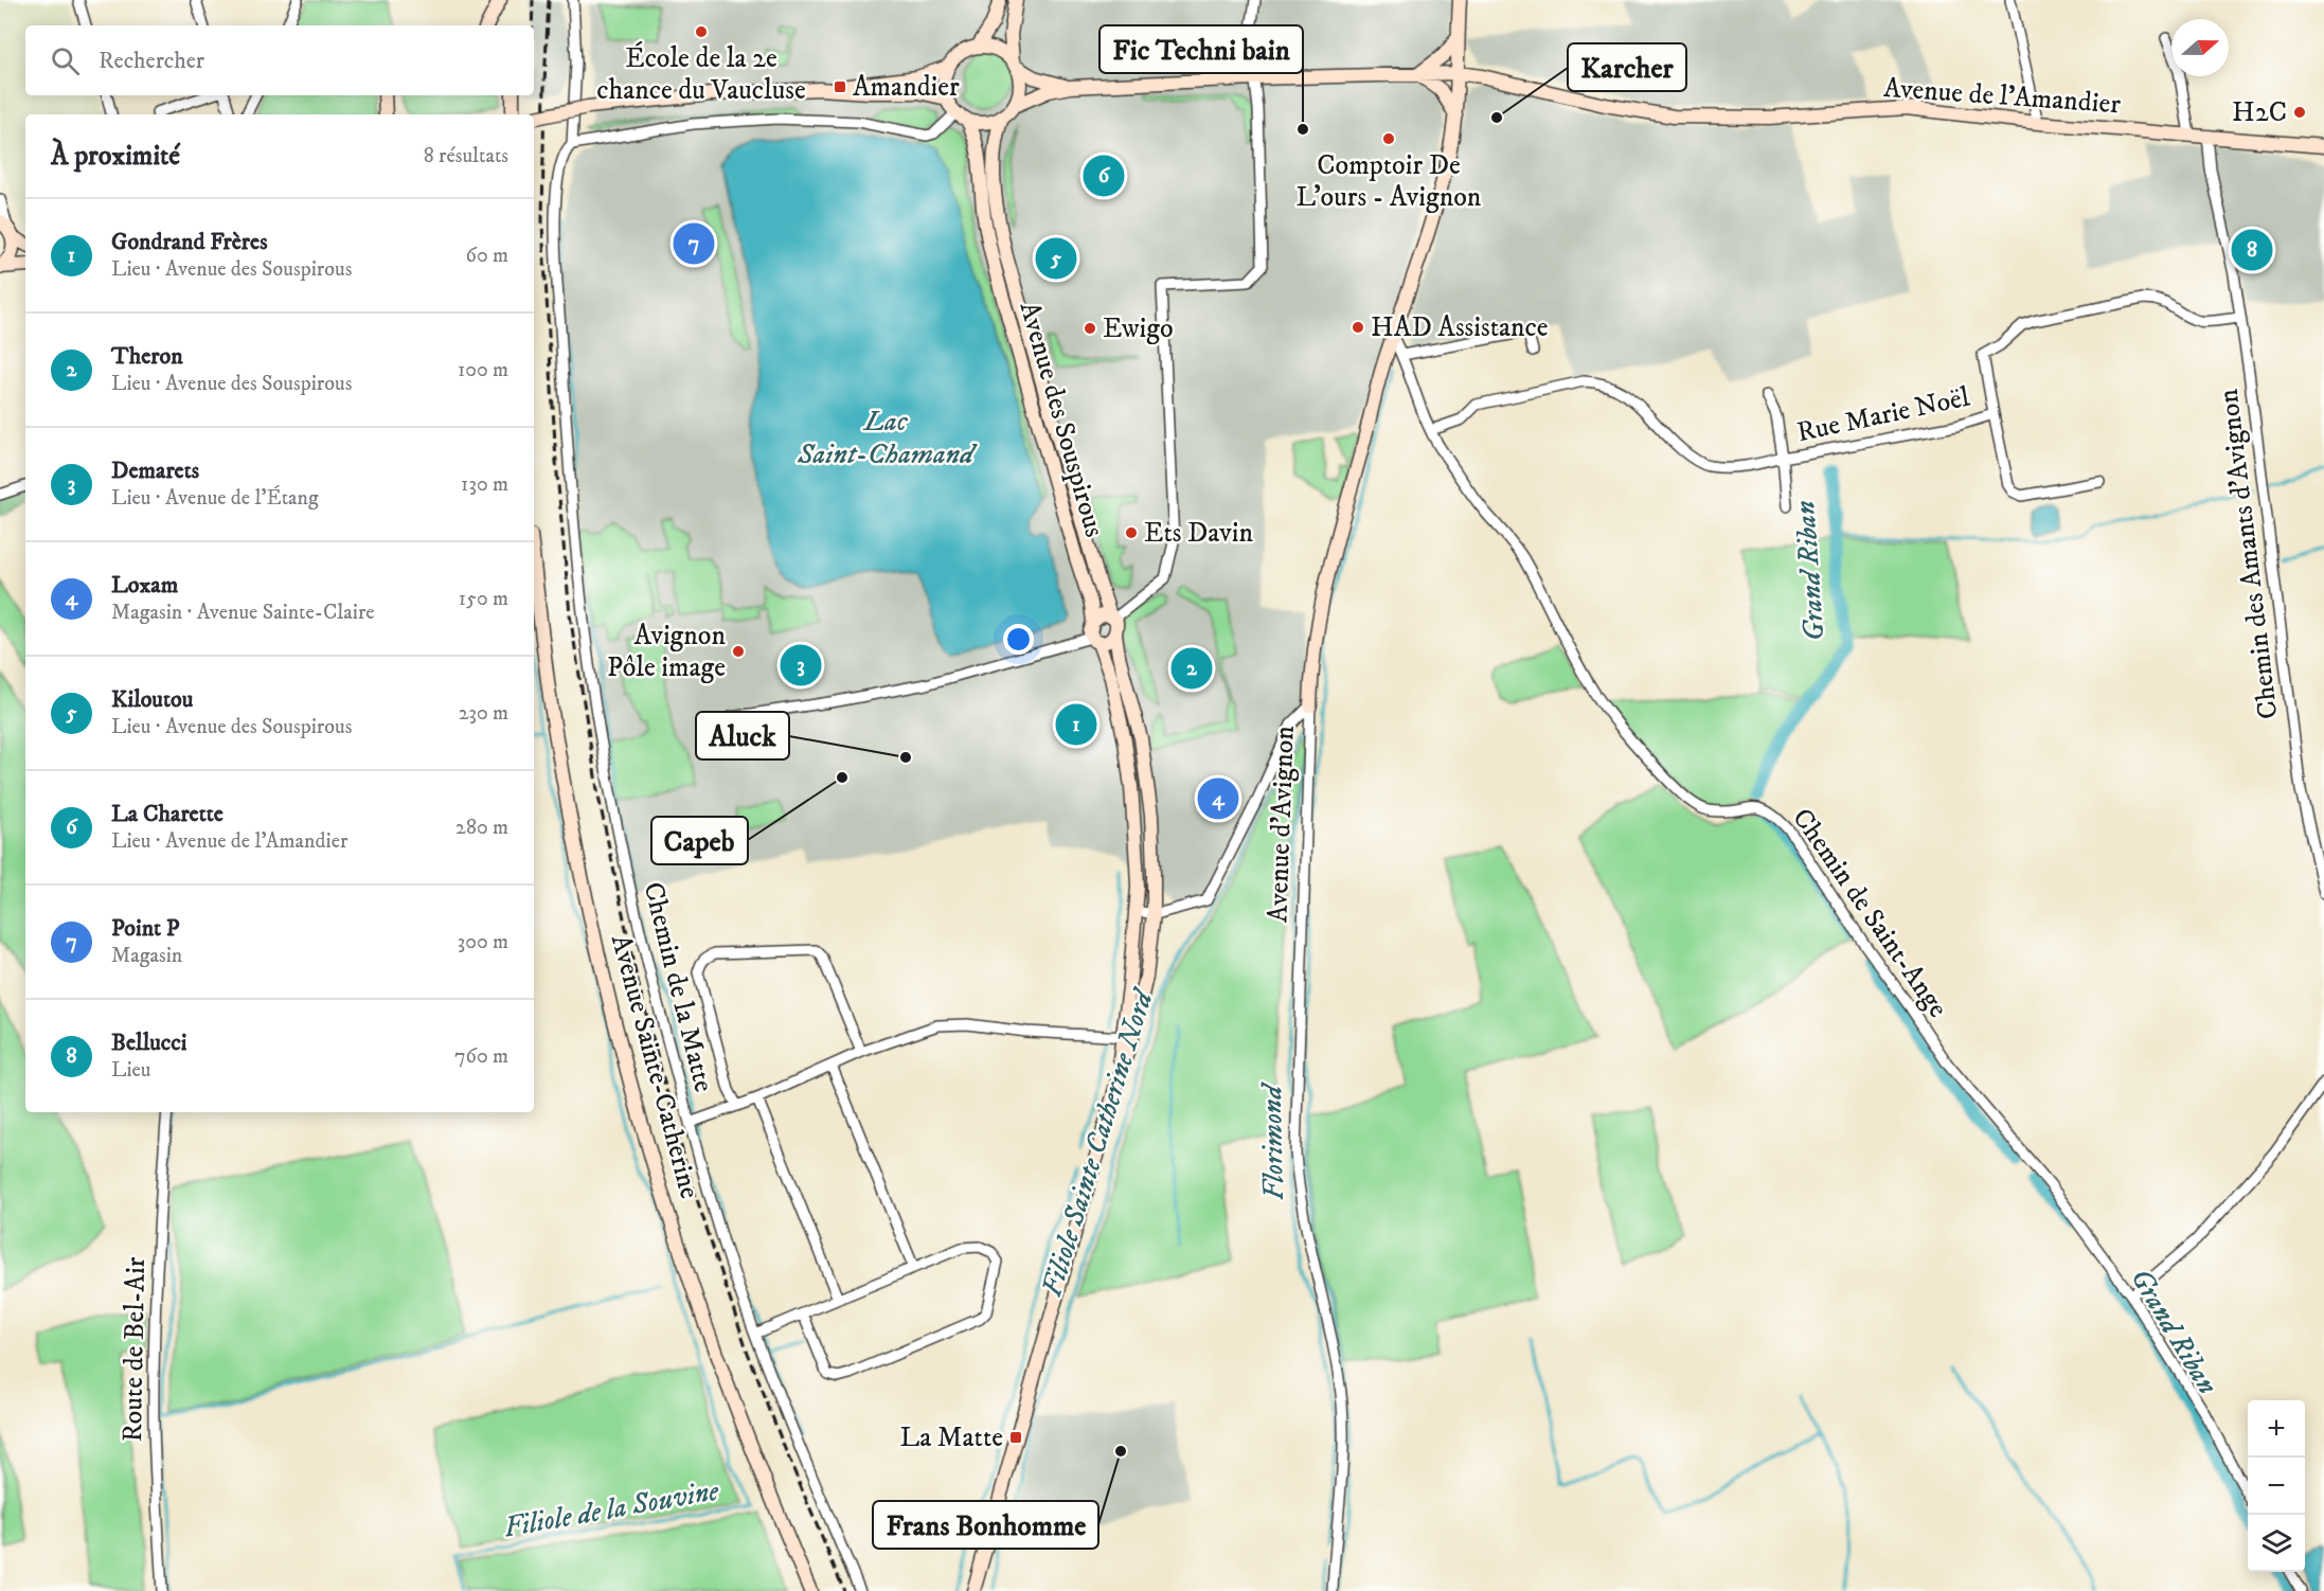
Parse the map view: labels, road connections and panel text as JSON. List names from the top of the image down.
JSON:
{
  "streets": {
    "main road": [
      "Avenue de l'Amandier",
      "Avenue des Souspirous",
      "Avenue d'Avignon",
      "Avenue Sainte-Catherine"
    ],
    "street": [
      "Rue Marie Noël",
      "Chemin des Amants d'Avignon",
      "Chemin de Saint-Ange",
      "Chemin de la Matte",
      "Route de Bel-Air"
    ]
  },
  "crossings": [
    ["Avenue de l'Amandier", "Avenue des Souspirous"],
    ["Avenue de l'Amandier", "Chemin des Amants d'Avignon"],
    ["Avenue de l'Amandier", "Avenue d'Avignon"],
    ["Rue Marie Noël", "Chemin des Amants d'Avignon"],
    ["Rue Marie Noël", "Chemin de Saint-Ange"],
    ["Avenue d'Avignon", "Chemin de Saint-Ange"]
  ],
  "water": [
    "Lac Saint-Chamand",
    "Grand Riban",
    "Florimond",
    "Filiole Sainte Catherine Nord",
    "Filiole de la Souvine"
  ],
  "places": {
    "other": [
      "École de la 2e chance du Vaucluse",
      "H2C",
      "Karcher",
      "Fic Techni bain",
      "Comptoir De L'ours - Avignon",
      "HAD Assistance",
      "Ewigo",
      "Ets Davin",
      "Avignon Pôle image",
      "Aluck",
      "Capeb",
      "Frans Bonhomme"
    ],
    "transit": ["Amandier", "La Matte"]
  },
  "north": "right",
  "page": {
    "search": "Rechercher",
    "heading": ["À proximité", "8 résultats"],
    "pins": [
      "6",
      "7",
      "8",
      "5",
      "3",
      "2",
      "1",
      "4"
    ],
    "list": [
      {
        "mark": "1",
        "name": "Gondrand Frères",
        "note": "Lieu · Avenue des Souspirous",
        "value": "60 m"
      },
      {
        "mark": "2",
        "name": "Theron",
        "note": "Lieu · Avenue des Souspirous",
        "value": "100 m"
      },
      {
        "mark": "3",
        "name": "Demarets",
        "note": "Lieu · Avenue de l'Étang",
        "value": "130 m"
      },
      {
        "mark": "4",
        "name": "Loxam",
        "note": "Magasin · Avenue Sainte-Claire",
        "value": "150 m"
      },
      {
        "mark": "5",
        "name": "Kiloutou",
        "note": "Lieu · Avenue des Souspirous",
        "value": "230 m"
      },
      {
        "mark": "6",
        "name": "La Charette",
        "note": "Lieu · Avenue de l'Amandier",
        "value": "280 m"
      },
      {
        "mark": "7",
        "name": "Point P",
        "note": "Magasin",
        "value": "300 m"
      },
      {
        "mark": "8",
        "name": "Bellucci",
        "note": "Lieu",
        "value": "760 m"
      }
    ],
    "map_buttons": ["+", "−"]
  }
}
